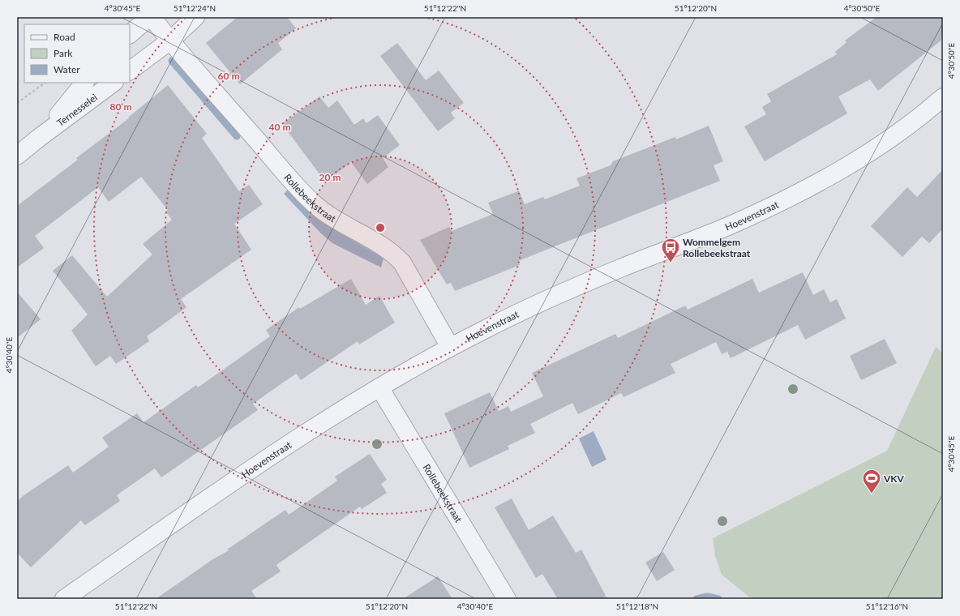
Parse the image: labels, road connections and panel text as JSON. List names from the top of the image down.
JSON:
{
  "streets": {
    "street": ["Ternesselei", "Rollebeekstraat", "Hoevenstraat"]
  },
  "crossings": [
    ["Rollebeekstraat", "Hoevenstraat"]
  ],
  "places": {
    "bus stop": ["Wommelgem Rollebeekstraat"],
    "sports": ["VKV"]
  },
  "legend": ["Road", "Park", "Water"],
  "coordinates": [
    "4°30'45\"E",
    "51°12'24\"N",
    "51°12'22\"N",
    "51°12'20\"N",
    "4°30'50\"E",
    "4°30'40\"E",
    "51°12'18\"N",
    "51°12'16\"N"
  ],
  "rings": [
    "60 m",
    "80 m",
    "40 m",
    "20 m"
  ]
}
